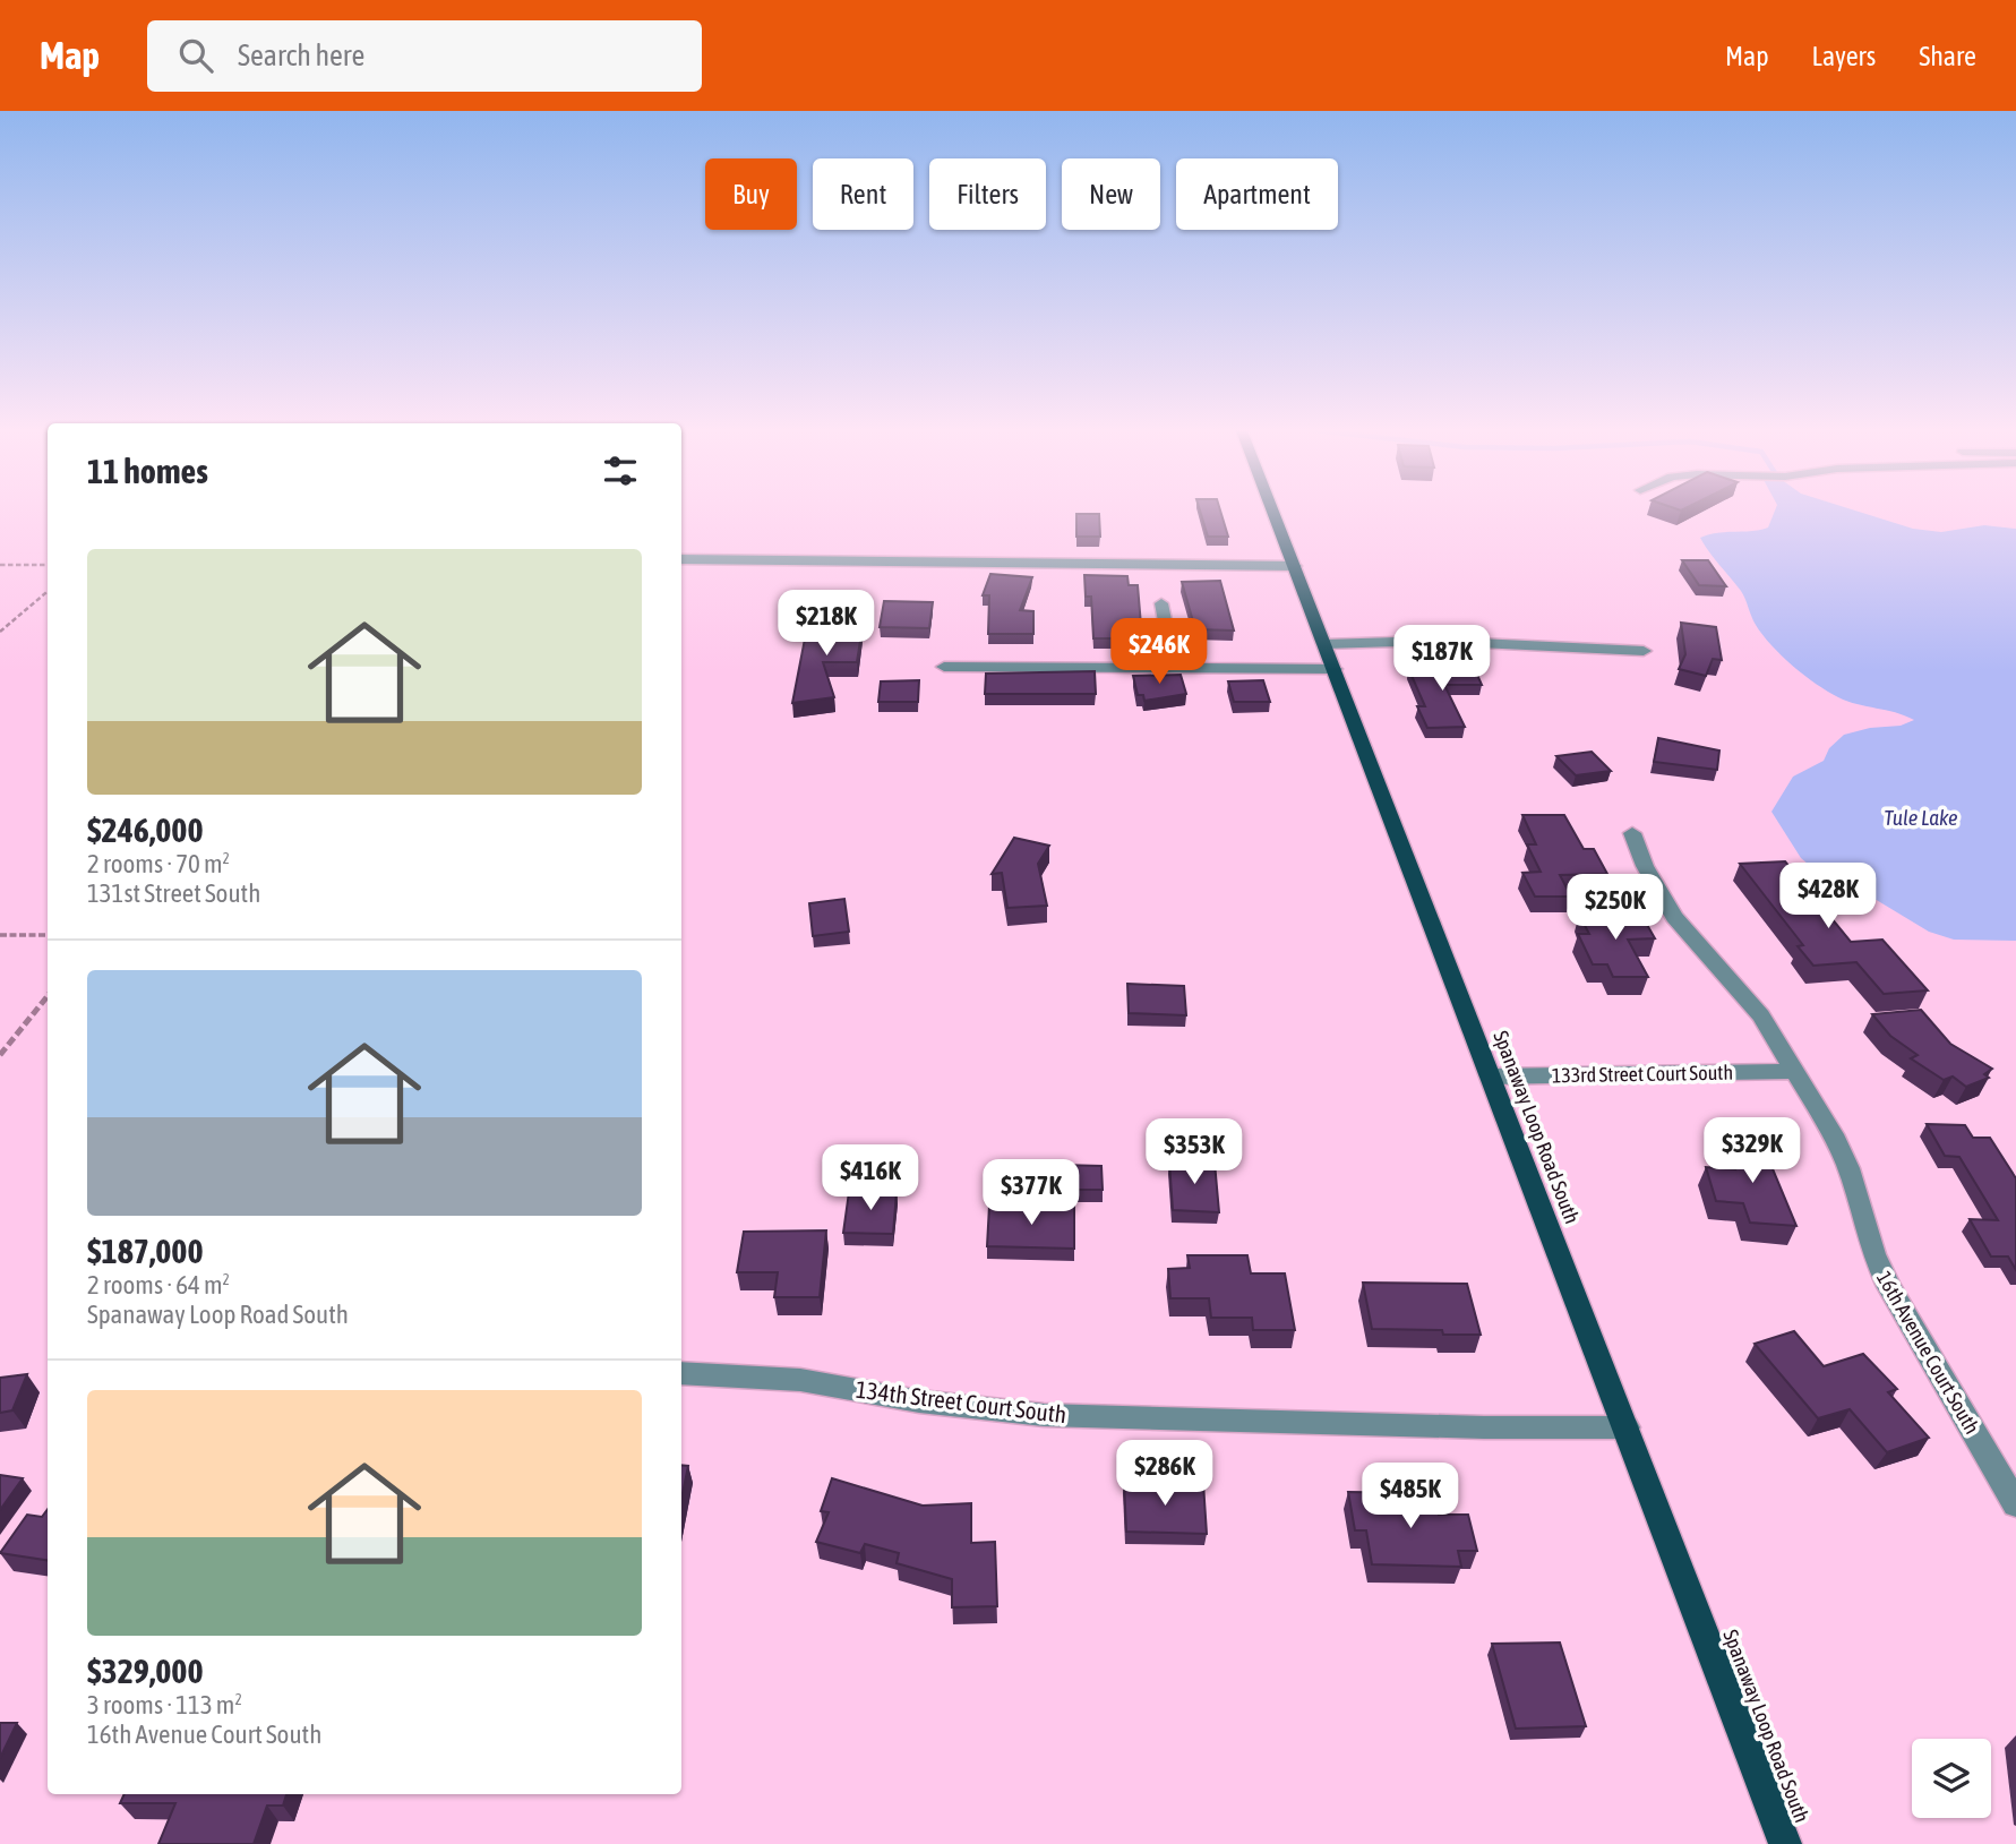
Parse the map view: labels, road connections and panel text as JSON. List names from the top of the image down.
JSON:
{
  "streets": {
    "main road": ["Spanaway Loop Road South"],
    "street": ["133rd Street Court South", "16th Avenue Court South", "134th Street Court South"]
  },
  "crossings": [
    ["133rd Street Court South", "Spanaway Loop Road South"],
    ["133rd Street Court South", "16th Avenue Court South"],
    ["Spanaway Loop Road South", "134th Street Court South"]
  ],
  "water": ["Tule Lake"],
  "page": {
    "header": "Map",
    "search": "Search here",
    "nav": ["Map", "Layers", "Share"],
    "chip": [
      "Buy",
      "Rent",
      "Filters",
      "New",
      "Apartment"
    ],
    "heading": "11 homes",
    "list": [
      {
        "name": "$246,000",
        "note": "2 rooms · 70 m² · 131st Street South"
      },
      {
        "name": "$187,000",
        "note": "2 rooms · 64 m² · Spanaway Loop Road South"
      },
      {
        "name": "$329,000",
        "note": "3 rooms · 113 m² · 16th Avenue Court South"
      }
    ],
    "price": [
      "$218K",
      "$246K",
      "$187K",
      "$428K",
      "$250K",
      "$329K",
      "$353K",
      "$416K",
      "$377K",
      "$286K",
      "$485K"
    ]
  }
}
